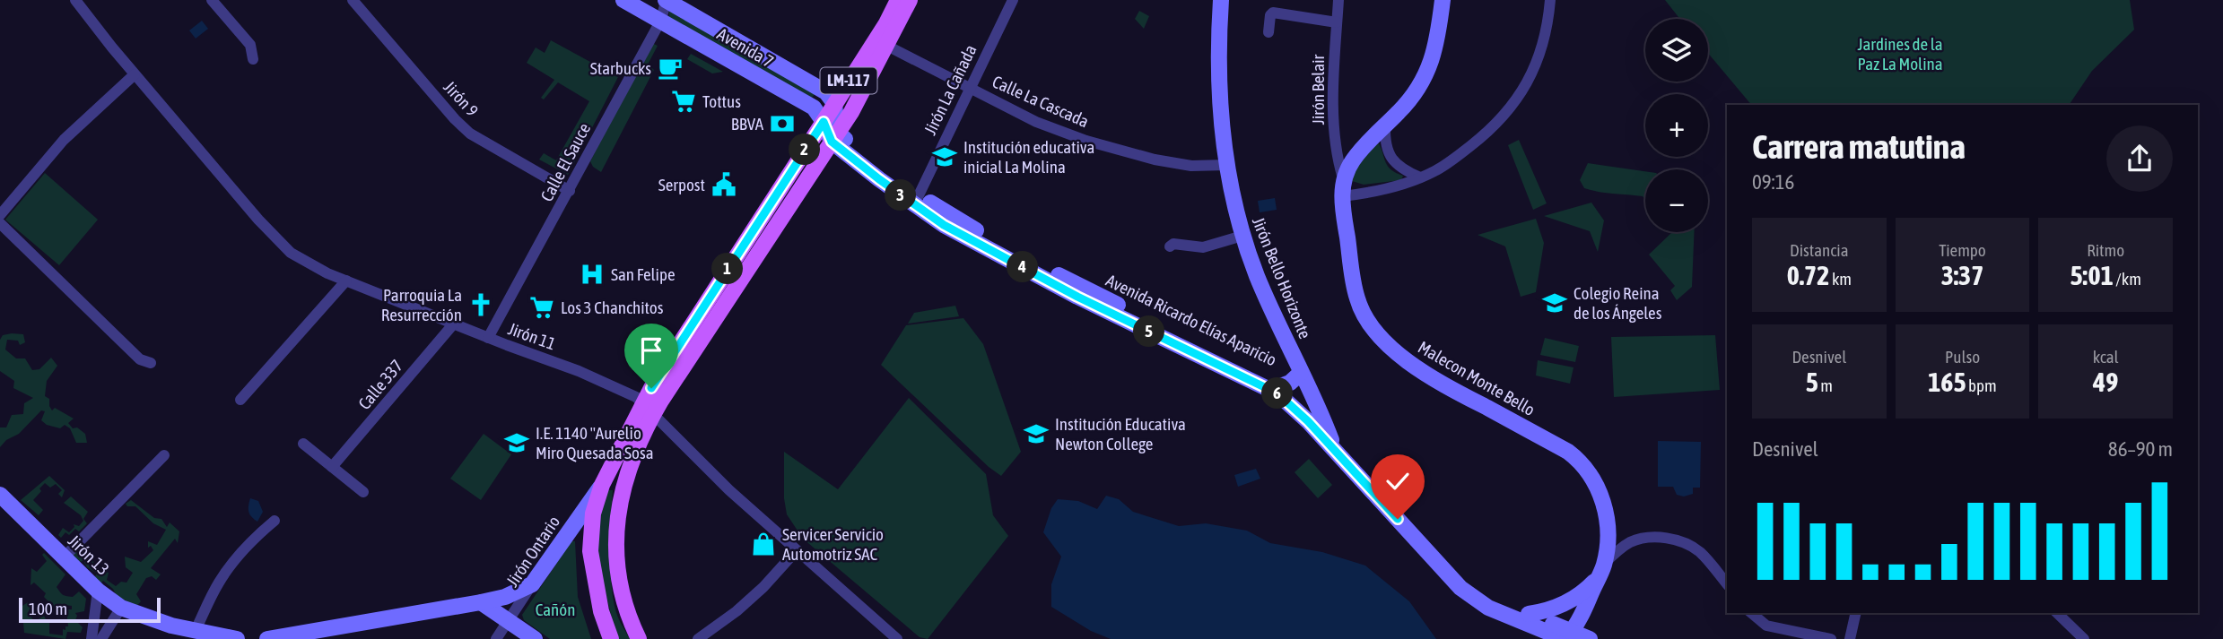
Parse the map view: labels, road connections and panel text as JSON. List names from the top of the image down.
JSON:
{
  "streets": {
    "main road": ["LM-117"],
    "street": [
      "Avenida 7",
      "Jirón La Cañada",
      "Jirón Belair",
      "Jirón 9",
      "Calle La Cascada",
      "Calle El Sauce",
      "Jirón Bello Horizonte",
      "Avenida Ricardo Elías Aparicio",
      "Jirón 11",
      "Malecon Monte Bello",
      "Calle 337",
      "Jirón Ontario",
      "Jirón 13"
    ]
  },
  "crossings": [
    ["Avenida 7", "LM-117"],
    ["Avenida 7", "Calle El Sauce"],
    ["Avenida 7", "Avenida Ricardo Elías Aparicio"],
    ["LM-117", "Calle La Cascada"],
    ["LM-117", "Avenida Ricardo Elías Aparicio"],
    ["LM-117", "Jirón 11"],
    ["LM-117", "Jirón Ontario"],
    ["Jirón La Cañada", "Calle La Cascada"],
    ["Jirón La Cañada", "Avenida Ricardo Elías Aparicio"],
    ["Jirón Belair", "Malecon Monte Bello"],
    ["Jirón 9", "Calle El Sauce"],
    ["Calle La Cascada", "Jirón Bello Horizonte"],
    ["Calle El Sauce", "Jirón 11"],
    ["Jirón Bello Horizonte", "Avenida Ricardo Elías Aparicio"],
    ["Avenida Ricardo Elías Aparicio", "Malecon Monte Bello"],
    ["Jirón 11", "Calle 337"]
  ],
  "parks": ["Jardines de la Paz La Molina", "Cañón"],
  "places": {
    "cafe": ["Starbucks"],
    "supermarket": ["Tottus", "Los 3 Chanchitos"],
    "bank": ["BBVA"],
    "school or university": [
      "Institución educativa inicial La Molina",
      "Colegio Reina de los Ángeles",
      "Institución Educativa Newton College",
      "I.E. 1140 \"Aurelio Miro Quesada Sosa"
    ],
    "public building": ["Serpost"],
    "hospital": ["San Felipe"],
    "church": ["Parroquia La Resurrección"],
    "shop": ["Servicer Servicio Automotriz SAC"]
  },
  "scale_bar": "100 m",
  "page": {
    "map_buttons": ["+", "−"],
    "heading": ["Carrera matutina", "09:16"],
    "pins": [
      "2",
      "3",
      "4",
      "1",
      "5",
      "6"
    ],
    "stats": [
      ["Distancia", "0.72 km"],
      ["Tiempo", "3:37"],
      ["Ritmo", "5:01 /km"],
      ["Desnivel", "5 m"],
      ["Pulso", "165 bpm"],
      ["kcal", "49"]
    ],
    "chart": ["Desnivel", "86–90 m"],
    "scale": "100 m"
  }
}
